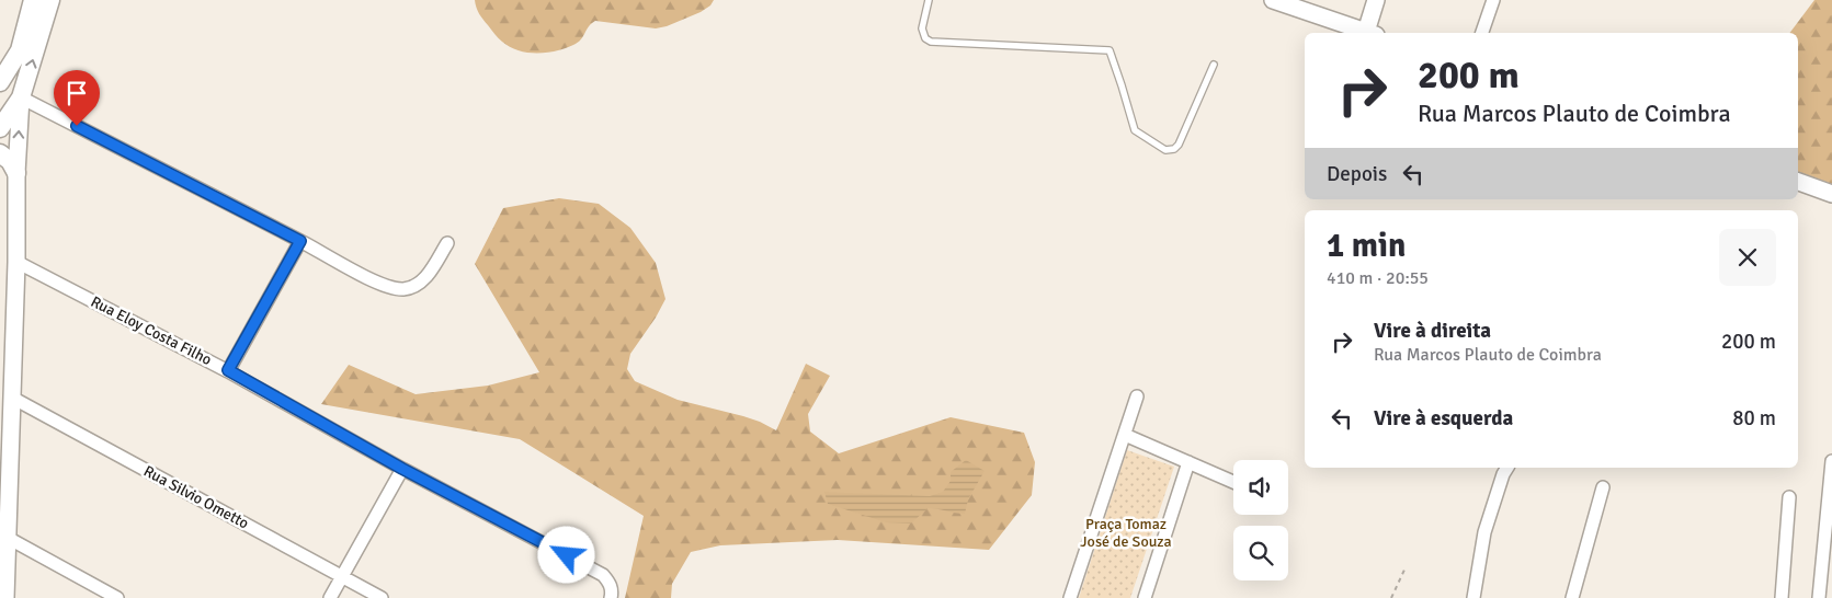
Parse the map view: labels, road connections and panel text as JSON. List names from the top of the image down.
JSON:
{
  "streets": {
    "street": ["Rua Eloy Costa Filho", "Rua Silvio Ometto"]
  },
  "parks": ["Praça Tomaz José de Souza"],
  "page": {
    "turn": ["200 m", "Rua Marcos Plauto de Coimbra"],
    "then": "Depois",
    "heading": ["1 min", "410 m · 20:55"],
    "list": [
      {
        "name": "Vire à direita",
        "note": "Rua Marcos Plauto de Coimbra",
        "value": "200 m"
      },
      {
        "name": "Vire à esquerda",
        "value": "80 m"
      }
    ]
  }
}
